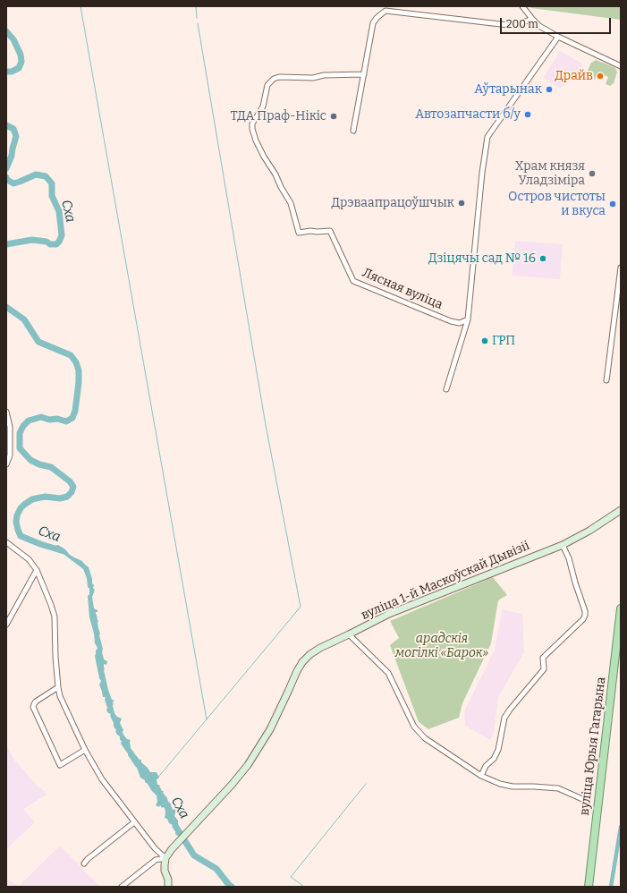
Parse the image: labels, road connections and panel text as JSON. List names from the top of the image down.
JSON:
{
  "streets": {
    "main road": ["вуліца Юрыя Гагарына"],
    "street": ["Лясная вуліца", "вуліца 1-й Маскоўскай Дывізіі"]
  },
  "water": ["Сха"],
  "parks": ["арадскія могілкі «Барок»"],
  "places": [
    "Драйв",
    "Аўтарынак",
    "Автозапчасти б/у",
    "ТДА Праф-Нікіс",
    "Храм князя Уладзіміра",
    "Дрэваапрацоўшчык",
    "Остров чистоты и вкуса",
    "Дзіцячы сад № 16",
    "ГРП"
  ],
  "scale_bar": "200 m"
}
